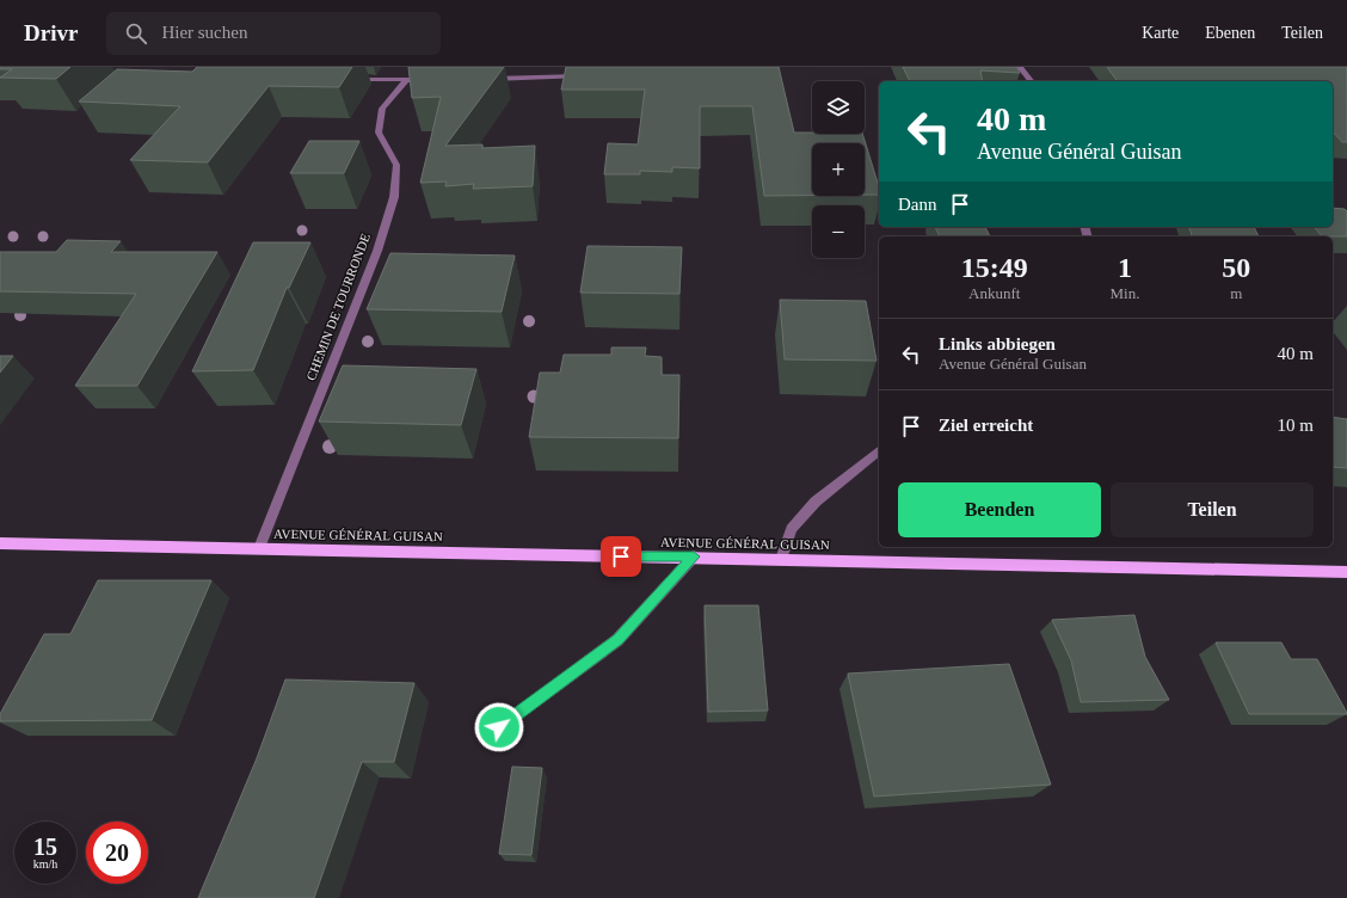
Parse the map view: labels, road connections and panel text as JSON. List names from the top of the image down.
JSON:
{
  "streets": {
    "main road": ["AVENUE GÉNÉRAL GUISAN"],
    "street": ["CHEMIN DE TOURRONDE"]
  },
  "crossings": [
    ["CHEMIN DE TOURRONDE", "AVENUE GÉNÉRAL GUISAN"]
  ],
  "page": {
    "header": "Drivr",
    "search": "Hier suchen",
    "nav": ["Karte", "Ebenen", "Teilen"],
    "map_buttons": ["+", "−"],
    "turn": ["40 m", "Avenue Général Guisan"],
    "then": "Dann",
    "eta": [
      "15:49",
      "Ankunft",
      "1",
      "Min.",
      "50",
      "m"
    ],
    "list": [
      {
        "name": "Links abbiegen",
        "note": "Avenue Général Guisan",
        "value": "40 m"
      },
      {
        "name": "Ziel erreicht",
        "value": "10 m"
      }
    ],
    "buttons": ["Beenden", "Teilen"],
    "speed": "15 km/h",
    "limit": "20"
  }
}
